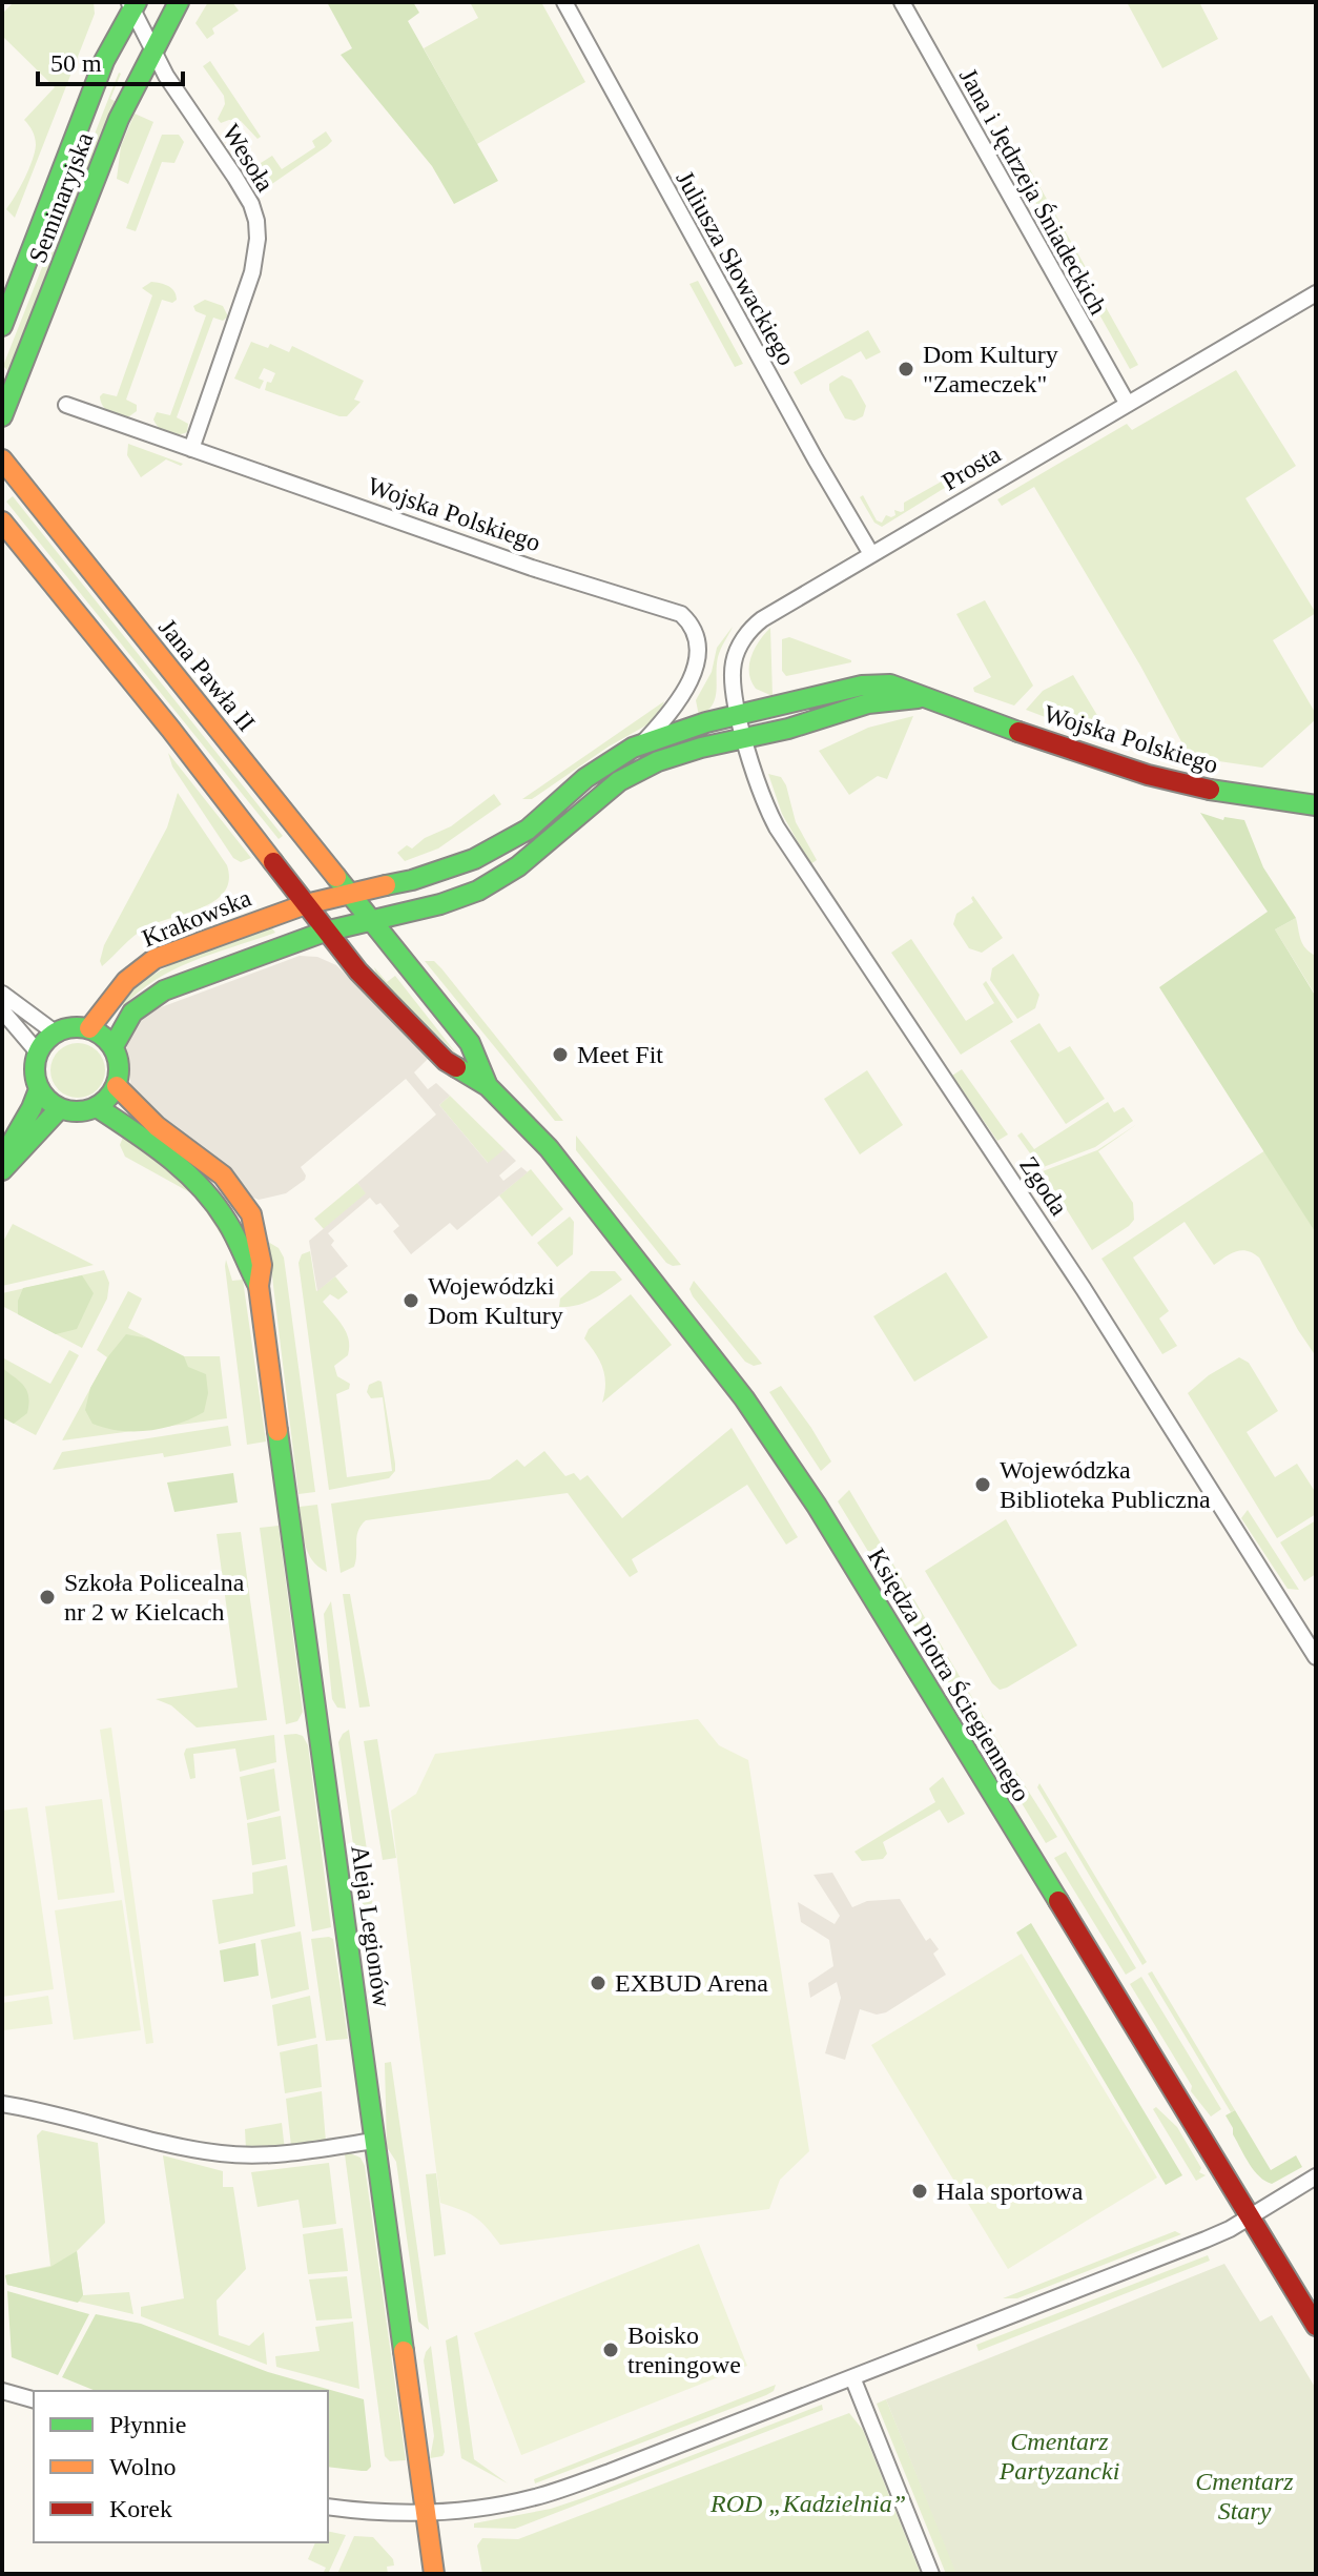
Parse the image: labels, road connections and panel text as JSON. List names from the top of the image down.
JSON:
{
  "streets": {
    "street": [
      "Wesoła",
      "Jana i Jędrzeja Śniadeckich",
      "Seminaryjska",
      "Juliusza Słowackiego",
      "Prosta",
      "Wojska Polskiego",
      "Jana Pawła II",
      "Krakowska",
      "Zgoda",
      "Księdza Piotra Ściegiennego",
      "Aleja Legionów"
    ]
  },
  "crossings": [
    ["Wesoła", "Seminaryjska"],
    ["Wesoła", "Wojska Polskiego"],
    ["Jana i Jędrzeja Śniadeckich", "Prosta"],
    ["Juliusza Słowackiego", "Prosta"],
    ["Prosta", "Wojska Polskiego"],
    ["Prosta", "Zgoda"],
    ["Wojska Polskiego", "Jana Pawła II"],
    ["Wojska Polskiego", "Krakowska"],
    ["Wojska Polskiego", "Zgoda"],
    ["Wojska Polskiego", "Księdza Piotra Ściegiennego"],
    ["Jana Pawła II", "Krakowska"],
    ["Jana Pawła II", "Księdza Piotra Ściegiennego"],
    ["Krakowska", "Księdza Piotra Ściegiennego"],
    ["Krakowska", "Aleja Legionów"]
  ],
  "parks": ["Cmentarz Partyzancki", "Cmentarz Stary", "ROD „Kadzielnia”"],
  "places": [
    "Dom Kultury \"Zameczek\"",
    "Meet Fit",
    "Wojewódzki Dom Kultury",
    "Wojewódzka Biblioteka Publiczna",
    "Szkoła Policealna nr 2 w Kielcach",
    "EXBUD Arena",
    "Hala sportowa",
    "Boisko treningowe"
  ],
  "legend": ["Płynnie", "Wolno", "Korek"],
  "scale_bar": "50 m"
}
